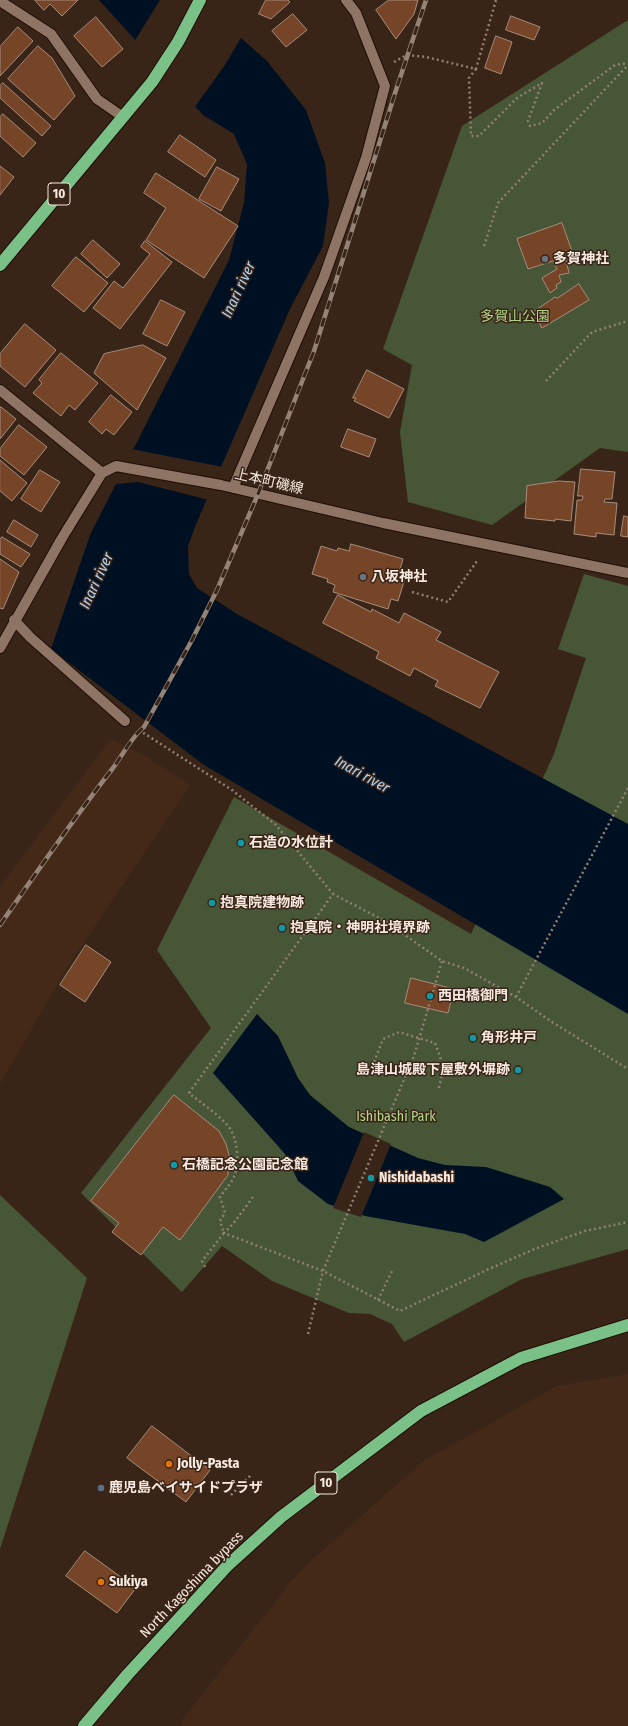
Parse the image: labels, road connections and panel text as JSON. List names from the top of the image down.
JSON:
{
  "streets": {
    "highway": ["10", "North Kagoshima bypass"],
    "street": ["上本町磯線"]
  },
  "water": ["Inari river"],
  "parks": ["多賀山公園", "Ishibashi Park"],
  "places": [
    "多賀神社",
    "八坂神社",
    "石造の水位計",
    "抱真院建物跡",
    "抱真院・神明社境界跡",
    "西田橋御門",
    "角形井戸",
    "島津山城殿下屋敷外塀跡",
    "石橋記念公園記念館",
    "Nishidabashi",
    "Jolly-Pasta",
    "鹿児島ベイサイドプラザ",
    "Sukiya"
  ]
}
